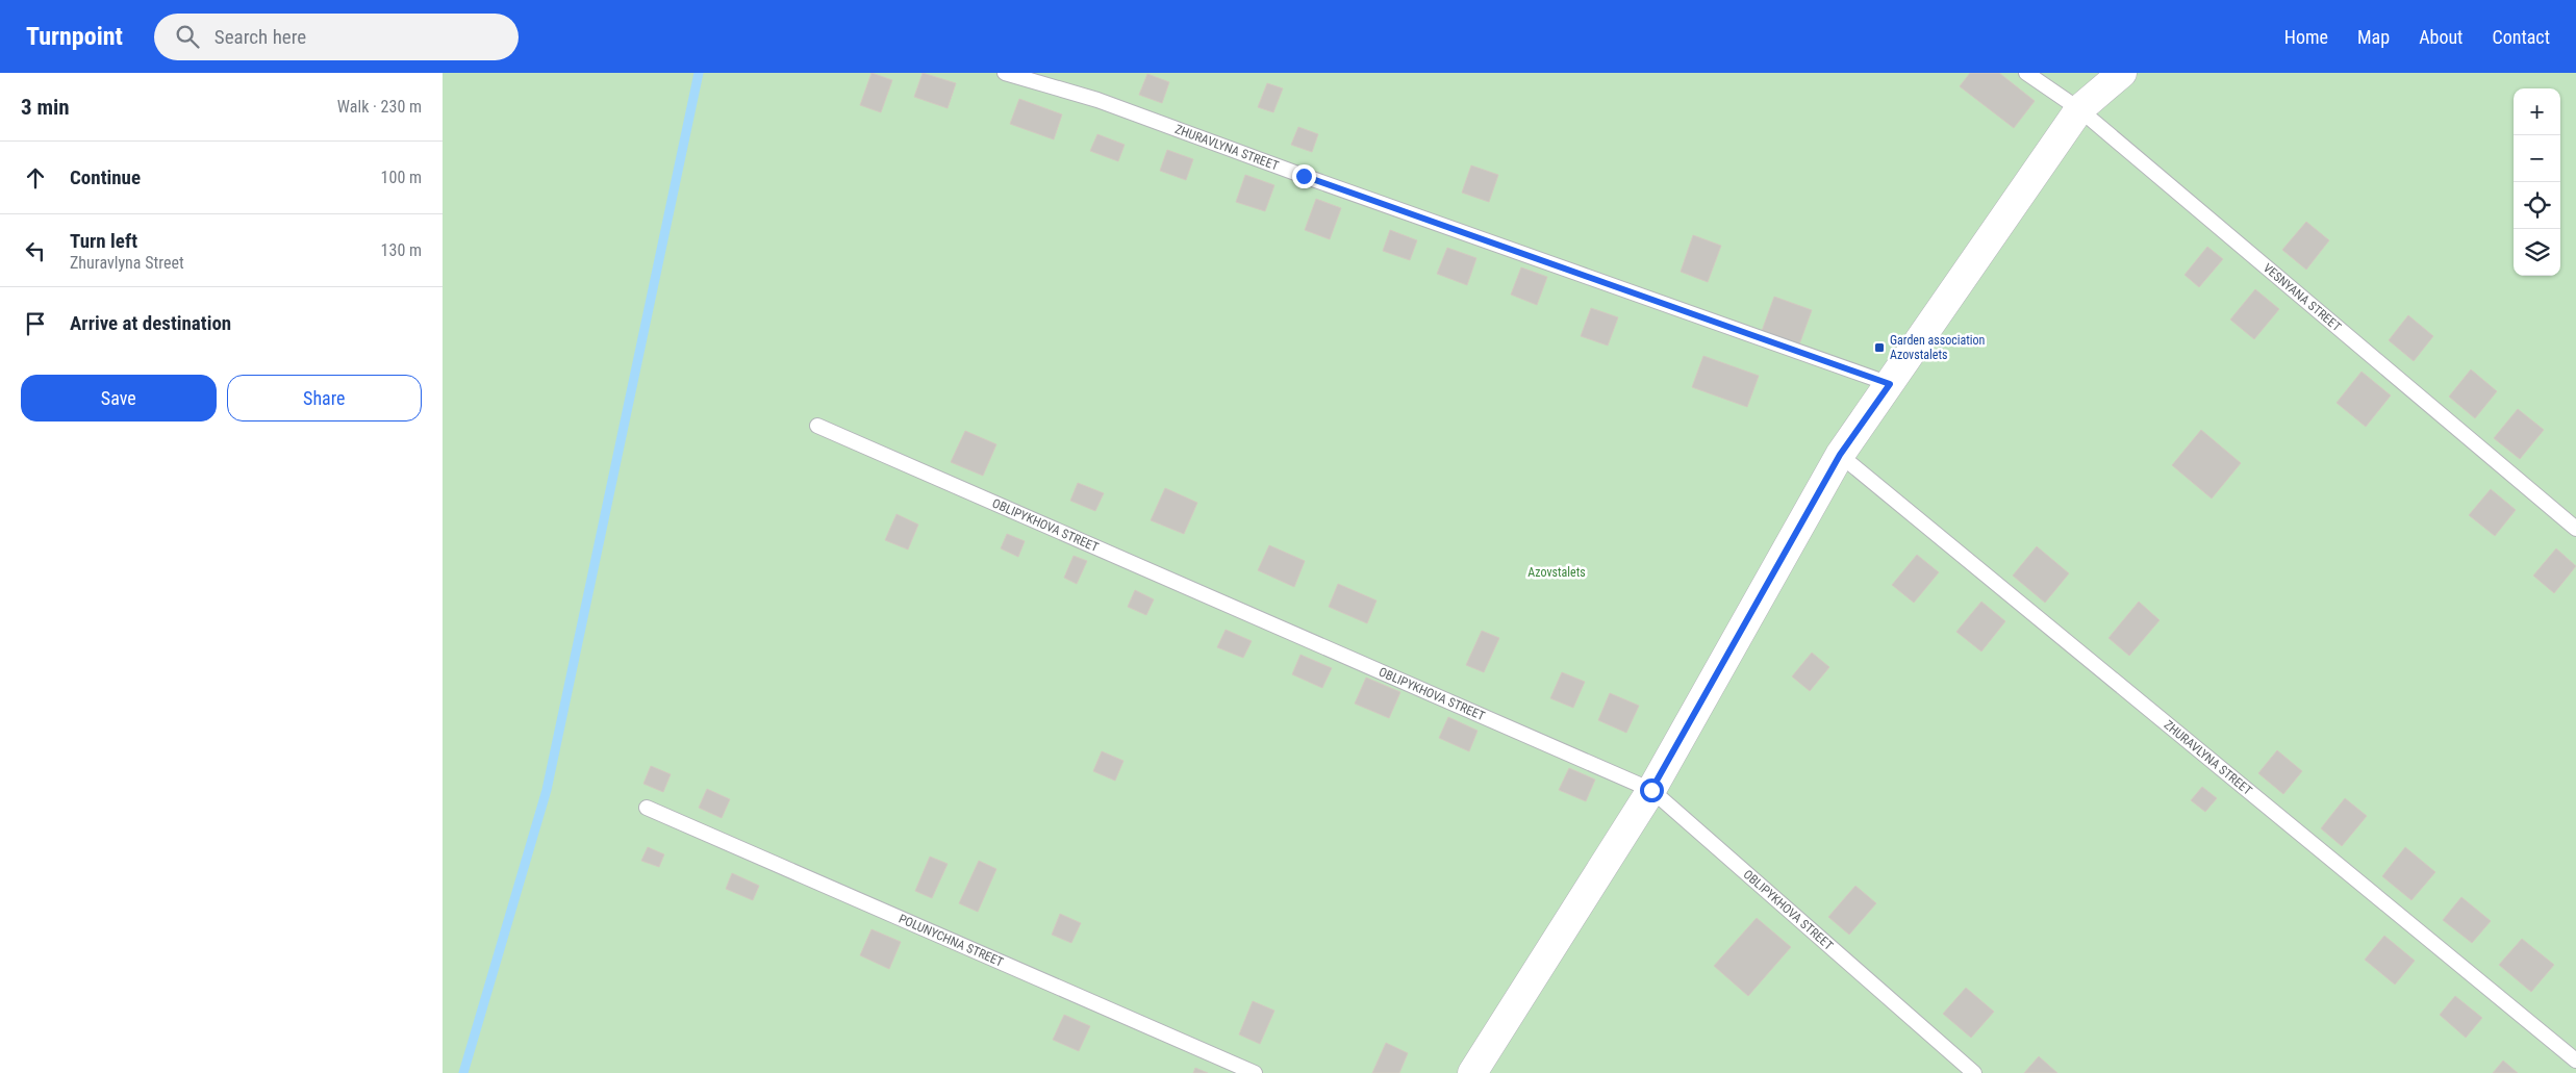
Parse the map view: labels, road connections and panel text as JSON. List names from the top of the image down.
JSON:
{
  "streets": {
    "lane": [
      "ZHURAVLYNA STREET",
      "VESNYANA STREET",
      "OBLIPYKHOVA STREET",
      "POLUNYCHNA STREET"
    ]
  },
  "parks": ["Azovstalets"],
  "places": {
    "transit": ["Garden association Azovstalets"]
  },
  "page": {
    "header": "Turnpoint",
    "search": "Search here",
    "nav": [
      "Home",
      "Map",
      "About",
      "Contact"
    ],
    "heading": ["3 min", "Walk · 230 m"],
    "map_buttons": ["+", "−"],
    "list": [
      ["Continue", "100 m"],
      ["Turn left", "Zhuravlyna Street", "130 m"],
      "Arrive at destination"
    ],
    "buttons": ["Save", "Share"]
  }
}
